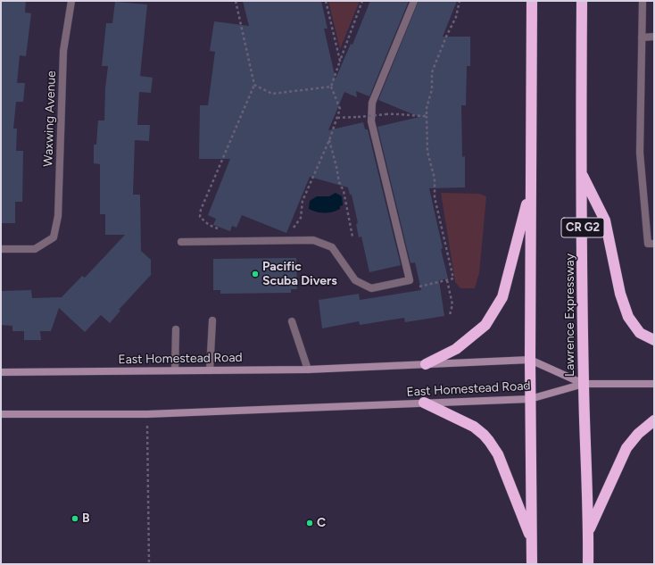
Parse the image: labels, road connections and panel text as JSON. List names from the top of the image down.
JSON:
{
  "streets": {
    "highway": ["CR G2", "Lawrence Expressway"],
    "main road": ["East Homestead Road"],
    "street": ["Waxwing Avenue"]
  },
  "crossings": [
    ["Lawrence Expressway", "East Homestead Road"]
  ],
  "places": ["Pacific Scuba Divers", "B", "C"]
}
